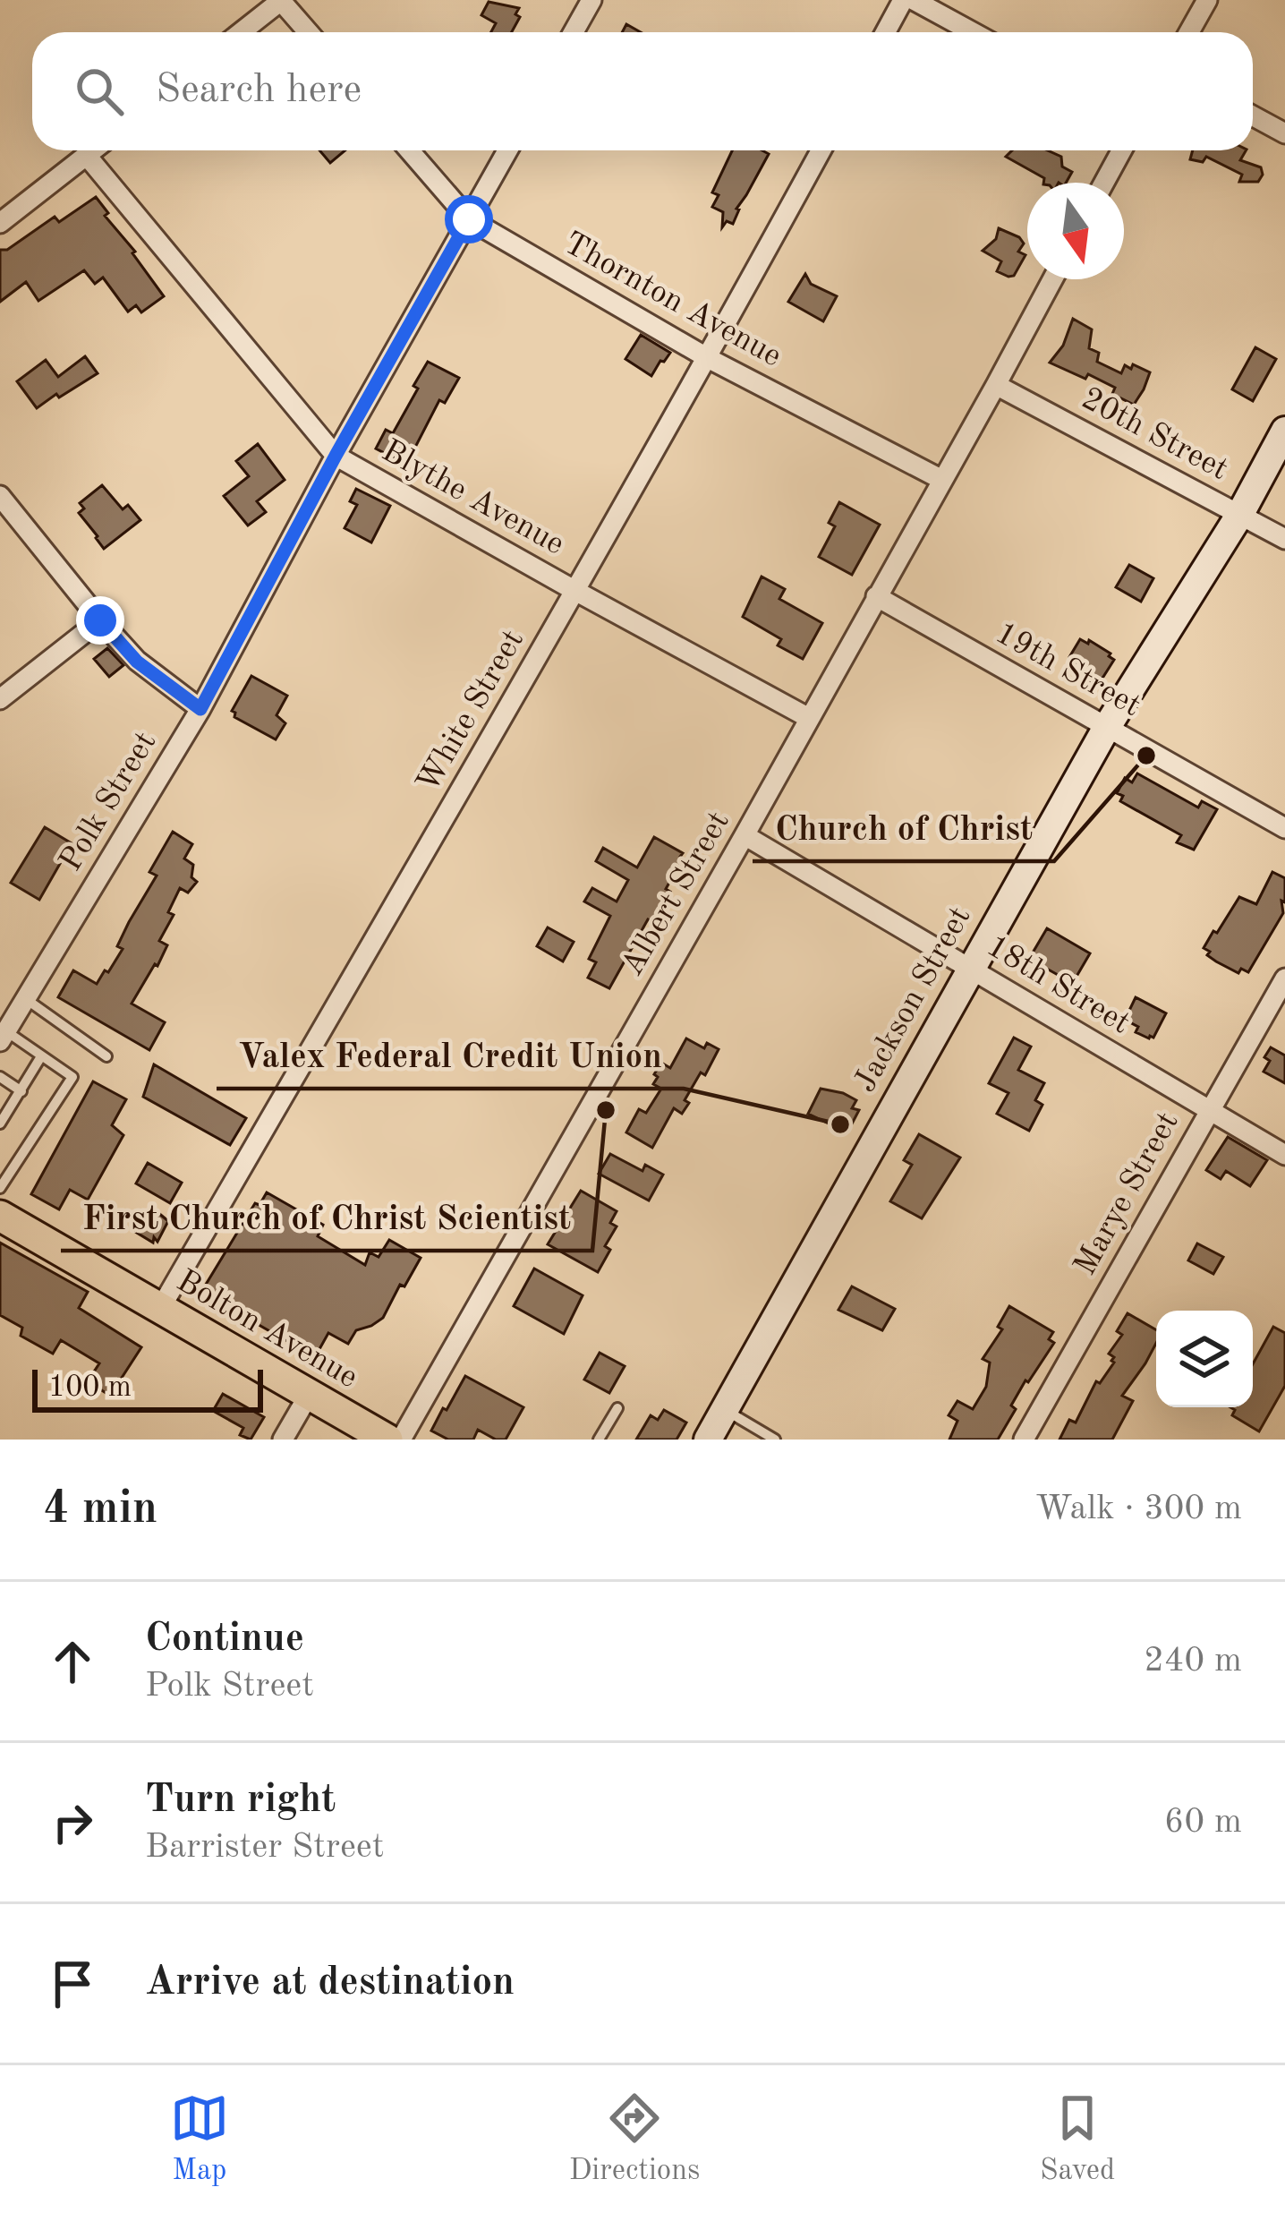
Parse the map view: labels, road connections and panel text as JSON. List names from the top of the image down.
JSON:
{
  "streets": {
    "main road": ["Jackson Street", "Bolton Avenue"],
    "street": [
      "Thornton Avenue",
      "20th Street",
      "Blythe Avenue",
      "19th Street",
      "White Street",
      "Polk Street",
      "Albert Street",
      "18th Street",
      "Marye Street"
    ]
  },
  "crossings": [
    ["Thornton Avenue", "White Street"],
    ["Thornton Avenue", "Polk Street"],
    ["Thornton Avenue", "Albert Street"],
    ["20th Street", "Albert Street"],
    ["20th Street", "Jackson Street"],
    ["Blythe Avenue", "White Street"],
    ["Blythe Avenue", "Polk Street"],
    ["Blythe Avenue", "Albert Street"],
    ["19th Street", "Albert Street"],
    ["19th Street", "Jackson Street"],
    ["White Street", "Bolton Avenue"],
    ["Albert Street", "18th Street"],
    ["18th Street", "Jackson Street"],
    ["18th Street", "Marye Street"]
  ],
  "places": ["Church of Christ", "First Church of Christ Scientist", "Valex Federal Credit Union"],
  "scale_bar": "100 m",
  "north": "bottom",
  "page": {
    "search": "Search here",
    "scale": "100 m",
    "heading": ["4 min", "Walk · 300 m"],
    "list": [
      ["Continue", "Polk Street", "240 m"],
      ["Turn right", "Barrister Street", "60 m"],
      "Arrive at destination"
    ],
    "nav": ["Map", "Directions", "Saved"]
  }
}
